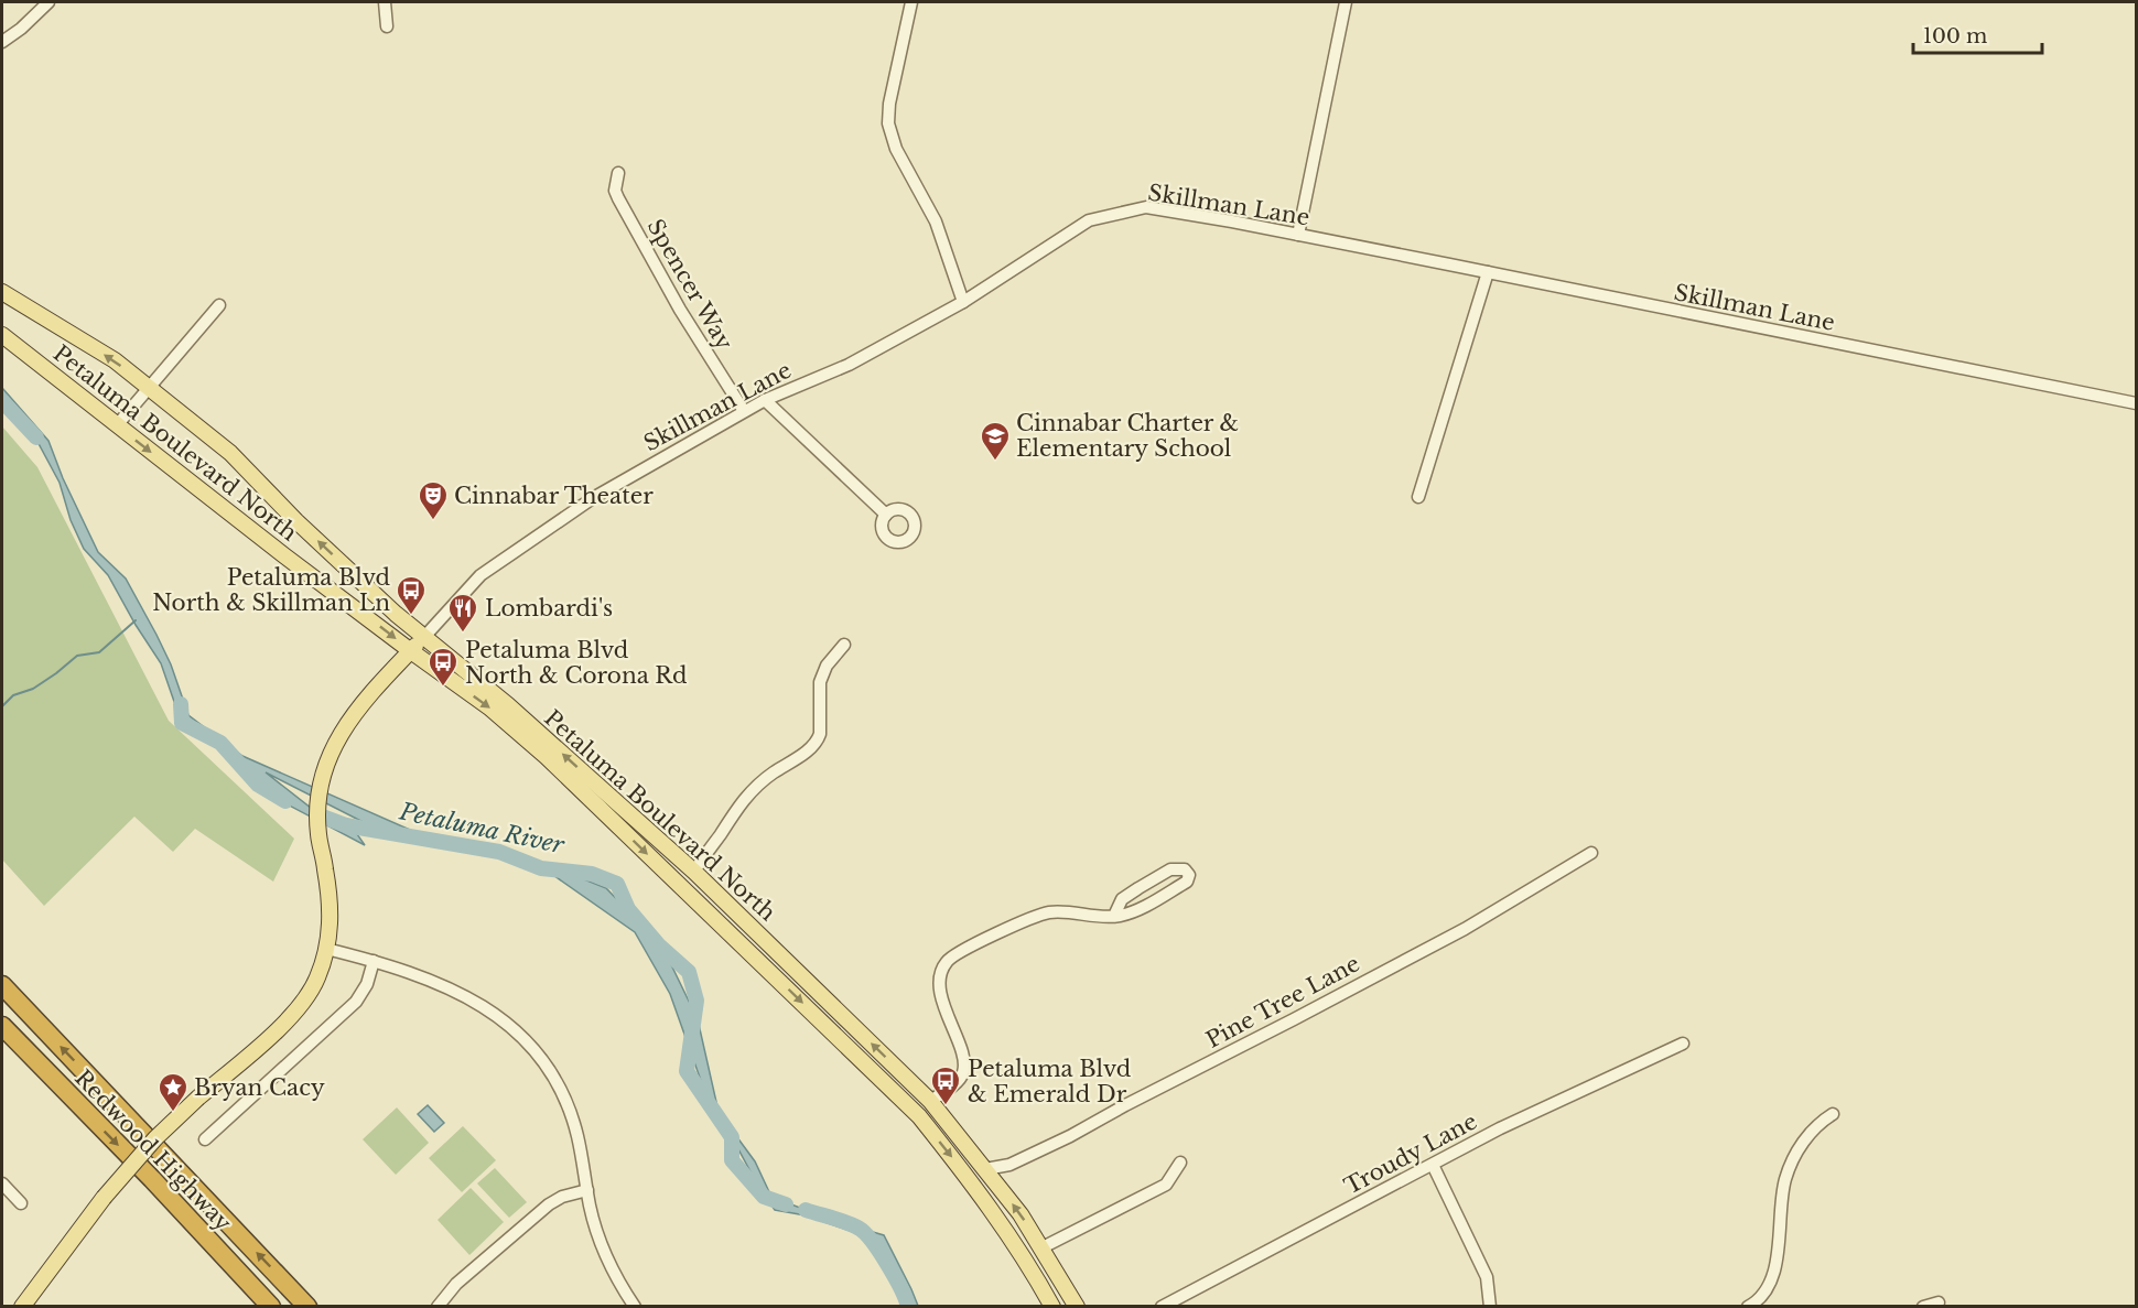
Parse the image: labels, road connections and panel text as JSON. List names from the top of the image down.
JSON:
{
  "streets": {
    "highway": ["Redwood Highway"],
    "main road": ["Petaluma Boulevard North"],
    "street": [
      "Skillman Lane",
      "Spencer Way",
      "Pine Tree Lane",
      "Troudy Lane"
    ]
  },
  "crossings": [
    ["Skillman Lane", "Spencer Way"],
    ["Skillman Lane", "Petaluma Boulevard North"],
    ["Petaluma Boulevard North", "Pine Tree Lane"]
  ],
  "water": ["Petaluma River"],
  "places": {
    "school or university": ["Cinnabar Charter & Elementary School"],
    "theatre": ["Cinnabar Theater"],
    "bus stop": ["Petaluma Blvd North & Skillman Ln", "Petaluma Blvd North & Corona Rd", "Petaluma Blvd & Emerald Dr"],
    "restaurant": ["Lombardi's"],
    "place": ["Bryan Cacy"]
  },
  "scale_bar": "100 m"
}
